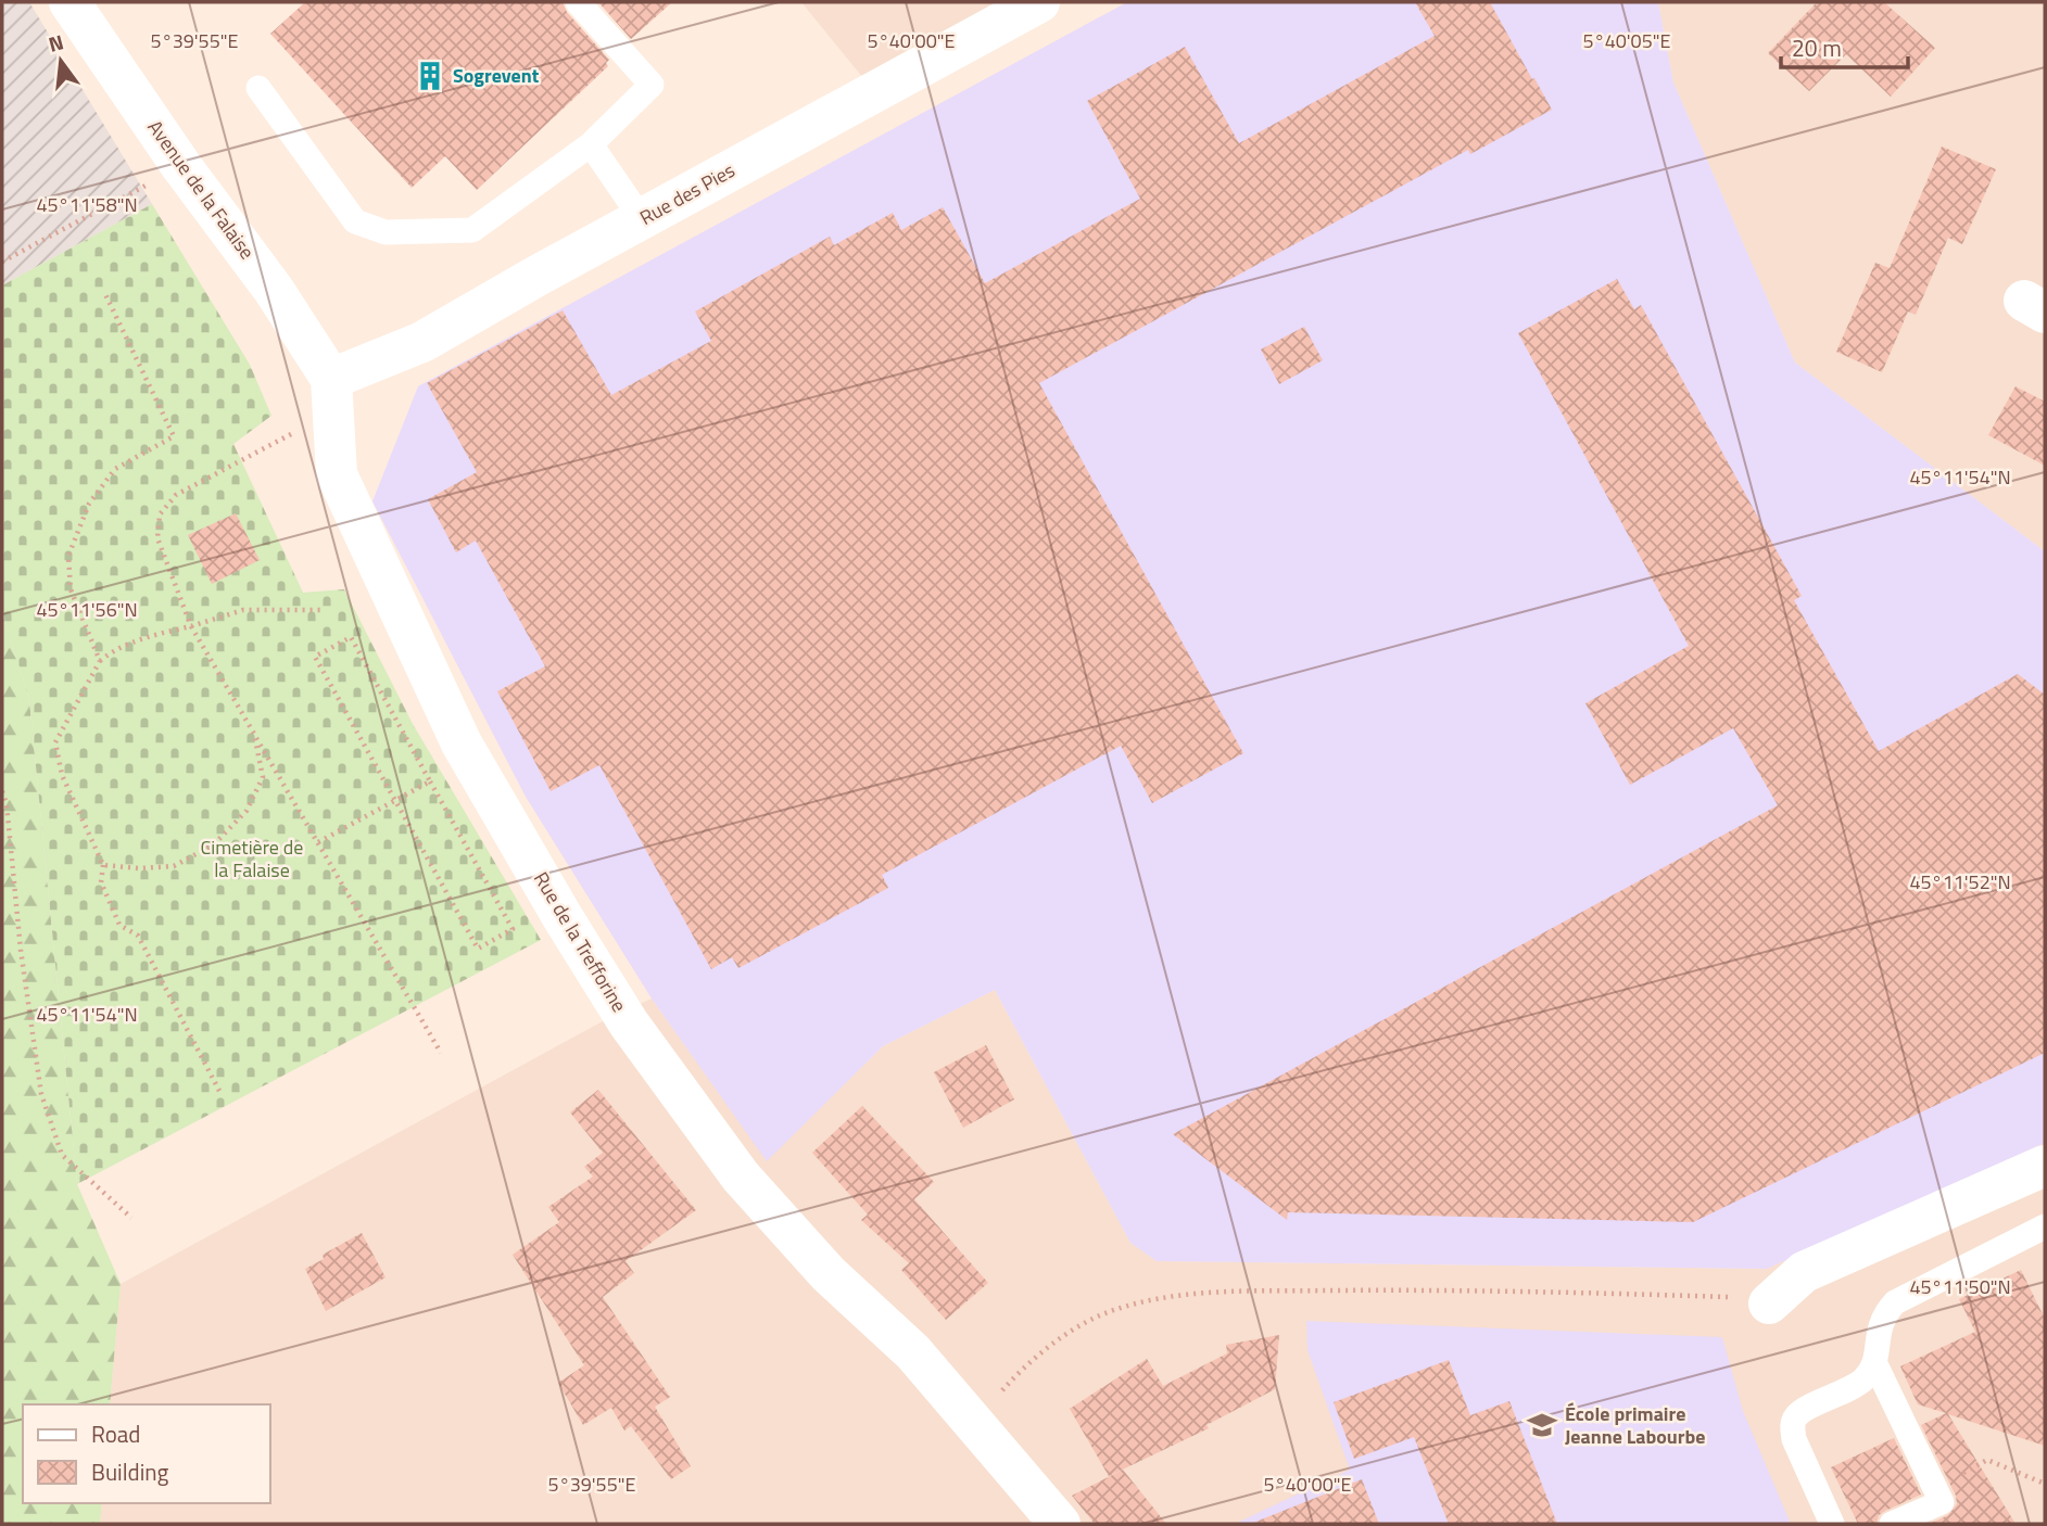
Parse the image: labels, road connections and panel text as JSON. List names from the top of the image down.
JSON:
{
  "streets": {
    "street": ["Avenue de la Falaise", "Rue des Pies", "Rue de la Trefforine"]
  },
  "crossings": [
    ["Avenue de la Falaise", "Rue des Pies"],
    ["Avenue de la Falaise", "Rue de la Trefforine"],
    ["Rue des Pies", "Rue de la Trefforine"]
  ],
  "parks": ["Cimetière de la Falaise"],
  "places": {
    "building": ["Sogrevent"],
    "school or university": ["École primaire Jeanne Labourbe"]
  },
  "legend": ["Road", "Building"],
  "scale_bar": "20 m",
  "north": "top",
  "coordinates": [
    "5°39'55\"E",
    "5°40'00\"E",
    "5°40'05\"E",
    "45°11'58\"N",
    "45°11'54\"N",
    "45°11'56\"N",
    "45°11'52\"N",
    "45°11'50\"N"
  ]
}
